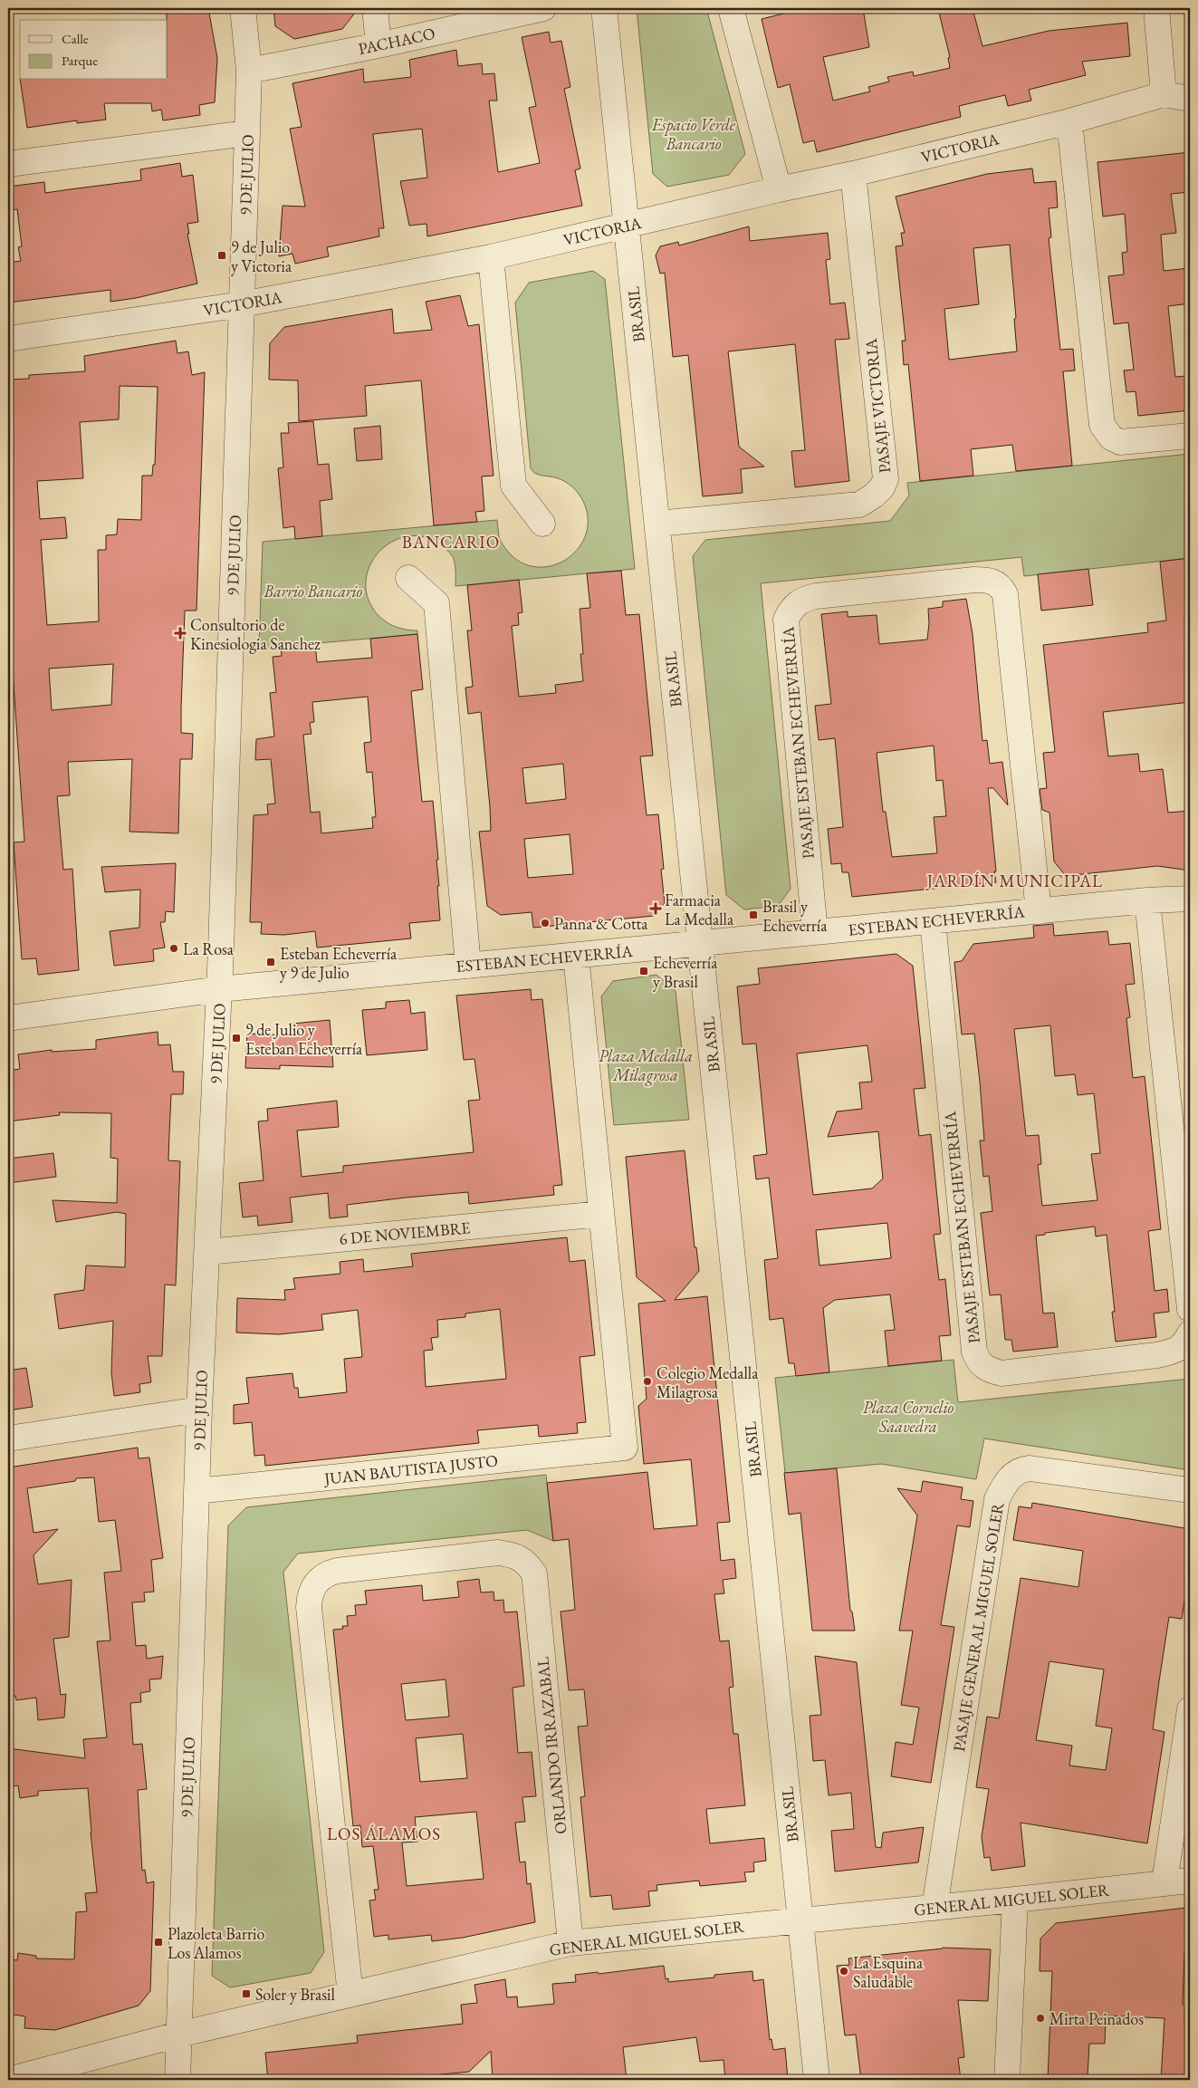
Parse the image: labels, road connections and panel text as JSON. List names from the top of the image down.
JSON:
{
  "streets": {
    "street": [
      "PACHACO",
      "VICTORIA",
      "9 DE JULIO",
      "BRASIL",
      "PASAJE VICTORIA",
      "PASAJE ESTEBAN ECHEVERRÍA",
      "ESTEBAN ECHEVERRÍA",
      "6 DE NOVIEMBRE",
      "JUAN BAUTISTA JUSTO",
      "PASAJE GENERAL MIGUEL SOLER",
      "ORLANDO IRRAZABAL",
      "GENERAL MIGUEL SOLER"
    ]
  },
  "crossings": [
    ["PACHACO", "9 DE JULIO"],
    ["VICTORIA", "9 DE JULIO"],
    ["VICTORIA", "BRASIL"],
    ["VICTORIA", "PASAJE VICTORIA"],
    ["9 DE JULIO", "ESTEBAN ECHEVERRÍA"],
    ["9 DE JULIO", "6 DE NOVIEMBRE"],
    ["9 DE JULIO", "JUAN BAUTISTA JUSTO"],
    ["9 DE JULIO", "GENERAL MIGUEL SOLER"],
    ["BRASIL", "PASAJE VICTORIA"],
    ["BRASIL", "ESTEBAN ECHEVERRÍA"],
    ["BRASIL", "GENERAL MIGUEL SOLER"],
    ["PASAJE ESTEBAN ECHEVERRÍA", "ESTEBAN ECHEVERRÍA"],
    ["6 DE NOVIEMBRE", "JUAN BAUTISTA JUSTO"],
    ["PASAJE GENERAL MIGUEL SOLER", "GENERAL MIGUEL SOLER"],
    ["ORLANDO IRRAZABAL", "GENERAL MIGUEL SOLER"]
  ],
  "districts": ["BANCARIO", "JARDÍN MUNICIPAL", "LOS ÁLAMOS"],
  "parks": [
    "Espacio Verde Bancario",
    "Barrio Bancario",
    "Plaza Medalla Milagrosa",
    "Plaza Cornelio Saavedra"
  ],
  "places": {
    "transit": [
      "9 de Julio y Victoria",
      "Brasil y Echeverría",
      "Esteban Echeverría y 9 de Julio",
      "Echeverría y Brasil",
      "9 de Julio y Esteban Echeverría",
      "Plazoleta Barrio Los Alamos",
      "Soler y Brasil"
    ],
    "health": ["Consultorio de Kinesiologia Sanchez", "Farmacia La Medalla"],
    "other": [
      "Panna & Cotta",
      "La Rosa",
      "Colegio Medalla Milagrosa",
      "La Esquina Saludable",
      "Mirta Peinados"
    ]
  },
  "legend": ["Calle", "Parque"]
}
